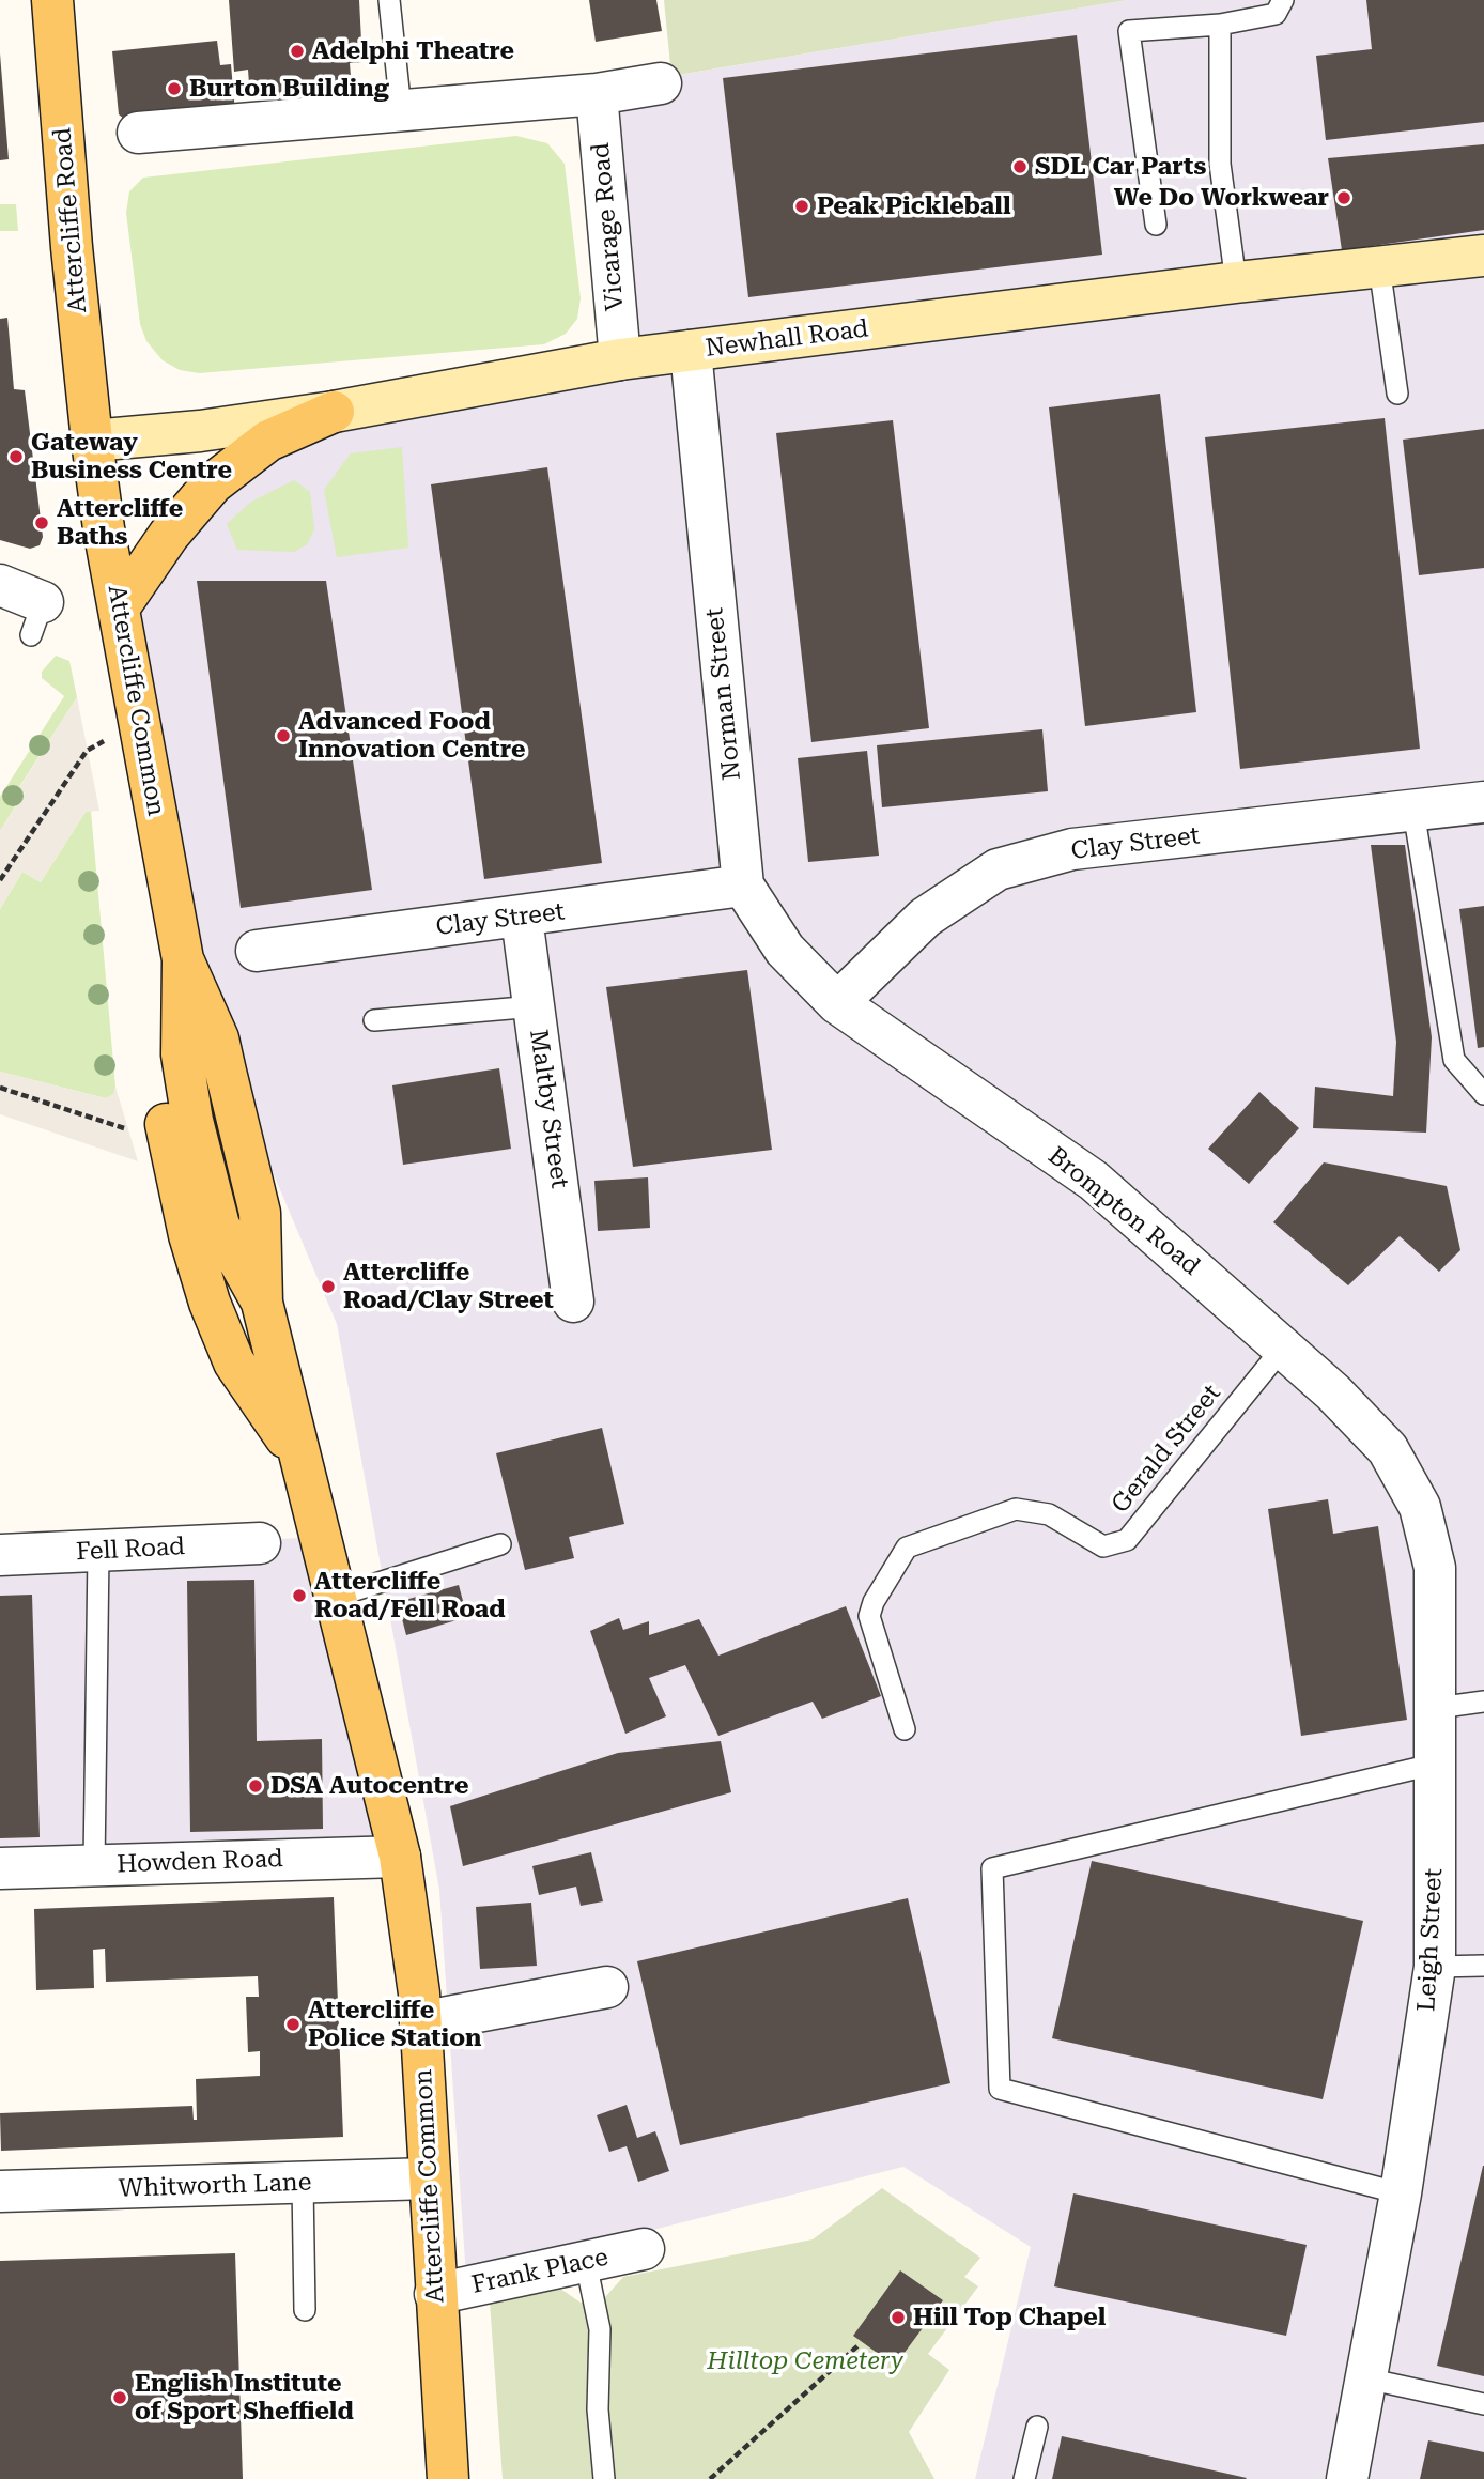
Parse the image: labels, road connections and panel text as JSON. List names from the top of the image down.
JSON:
{
  "streets": {
    "main road": ["Attercliffe Road", "Newhall Road", "Attercliffe Common"],
    "street": [
      "Vicarage Road",
      "Norman Street",
      "Clay Street",
      "Maltby Street",
      "Brompton Road",
      "Fell Road",
      "Howden Road",
      "Leigh Street",
      "Whitworth Lane",
      "Frank Place"
    ],
    "lane": ["Gerald Street"]
  },
  "crossings": [
    ["Attercliffe Road", "Newhall Road"],
    ["Attercliffe Road", "Attercliffe Common"],
    ["Vicarage Road", "Newhall Road"],
    ["Newhall Road", "Norman Street"],
    ["Newhall Road", "Attercliffe Common"],
    ["Norman Street", "Clay Street"],
    ["Norman Street", "Brompton Road"],
    ["Attercliffe Common", "Howden Road"],
    ["Attercliffe Common", "Whitworth Lane"],
    ["Attercliffe Common", "Frank Place"],
    ["Clay Street", "Maltby Street"],
    ["Clay Street", "Brompton Road"],
    ["Brompton Road", "Gerald Street"],
    ["Brompton Road", "Leigh Street"]
  ],
  "parks": ["Hilltop Cemetery"],
  "places": [
    "Adelphi Theatre",
    "Burton Building",
    "SDL Car Parts",
    "We Do Workwear",
    "Peak Pickleball",
    "Gateway Business Centre",
    "Attercliffe Baths",
    "Advanced Food Innovation Centre",
    "Attercliffe Road/Clay Street",
    "Attercliffe Road/Fell Road",
    "DSA Autocentre",
    "Attercliffe Police Station",
    "Hill Top Chapel",
    "English Institute of Sport Sheffield"
  ]
}
